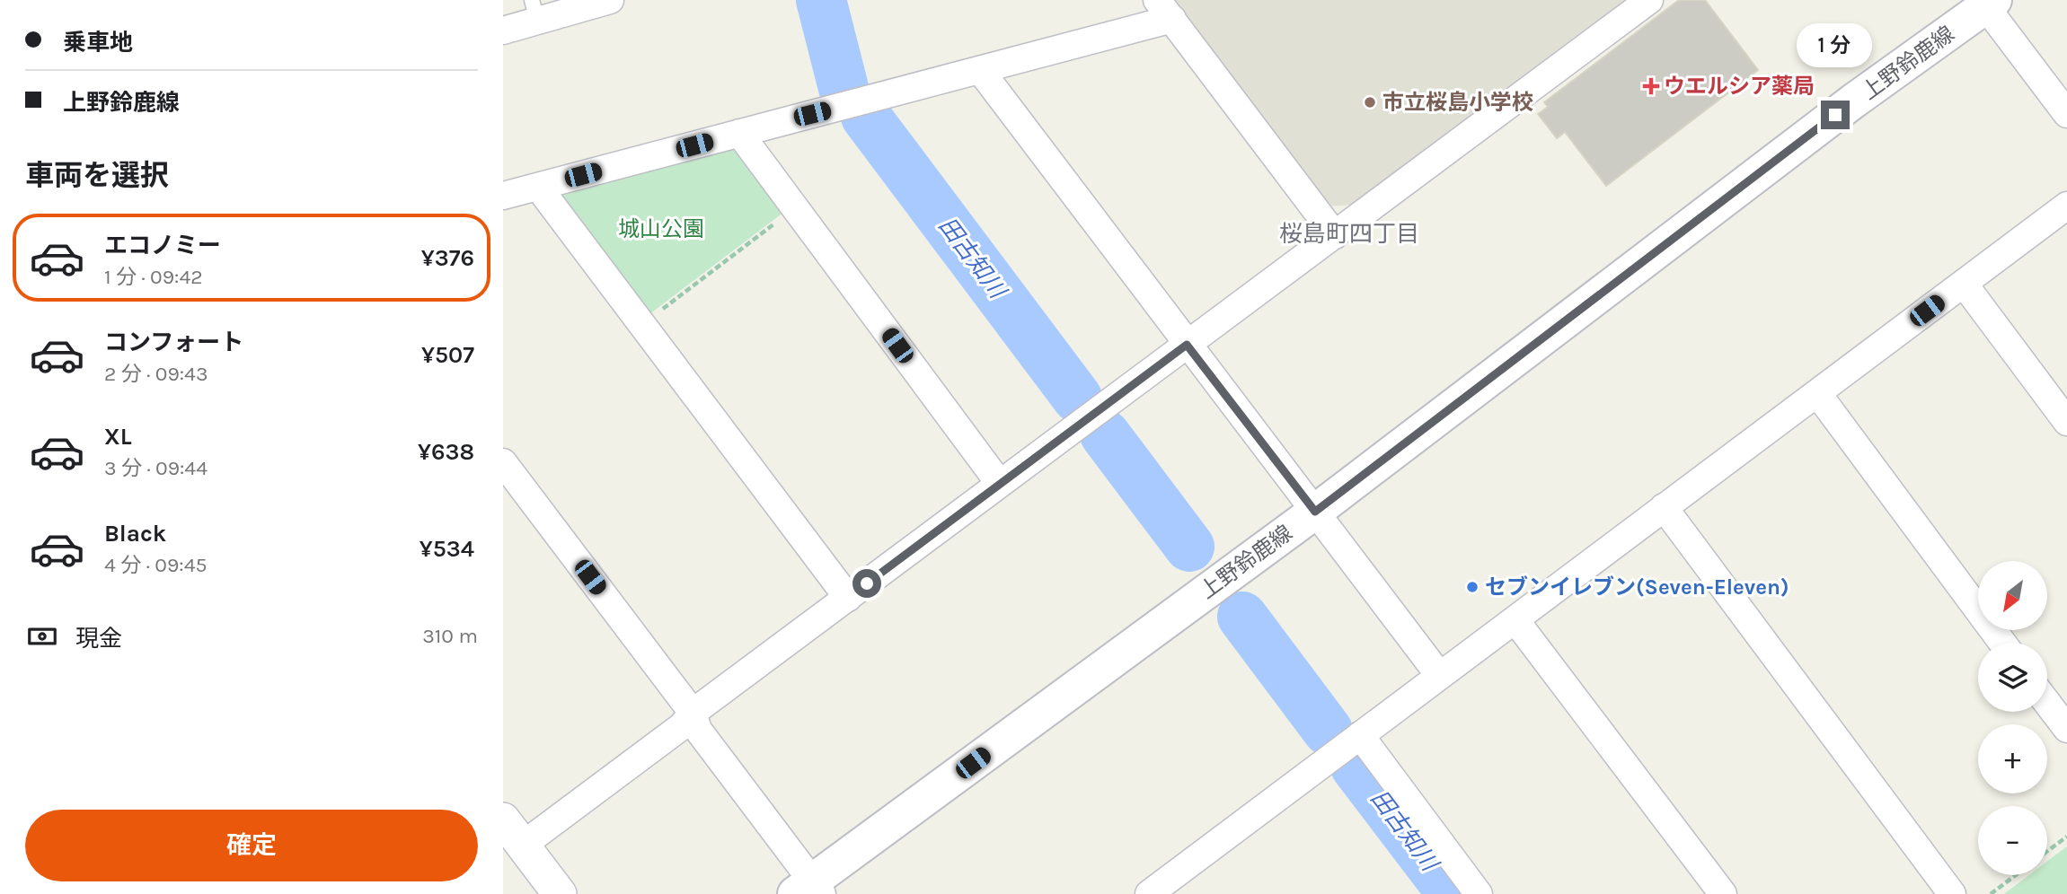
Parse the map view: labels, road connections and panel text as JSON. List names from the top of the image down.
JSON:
{
  "streets": {
    "main road": ["上野鈴鹿線"]
  },
  "districts": ["桜島町四丁目"],
  "water": ["田古知川"],
  "parks": ["城山公園"],
  "places": {
    "health": ["ウエルシア薬局"],
    "other": ["市立桜島小学校", "セブンイレブン(Seven-Eleven)"]
  },
  "north": "bottom left",
  "page": {
    "banner": ["乗車地", "上野鈴鹿線"],
    "bubble": "1 分",
    "heading": "車両を選択",
    "list": [
      {
        "name": "エコノミー",
        "note": "1 分 · 09:42",
        "value": "¥376"
      },
      {
        "name": "コンフォート",
        "note": "2 分 · 09:43",
        "value": "¥507"
      },
      {
        "name": "XL",
        "note": "3 分 · 09:44",
        "value": "¥638"
      },
      {
        "name": "Black",
        "note": "4 分 · 09:45",
        "value": "¥534"
      }
    ],
    "map_buttons": ["+", "−"],
    "pay": ["現金", "310 m"],
    "buttons": "確定"
  }
}
